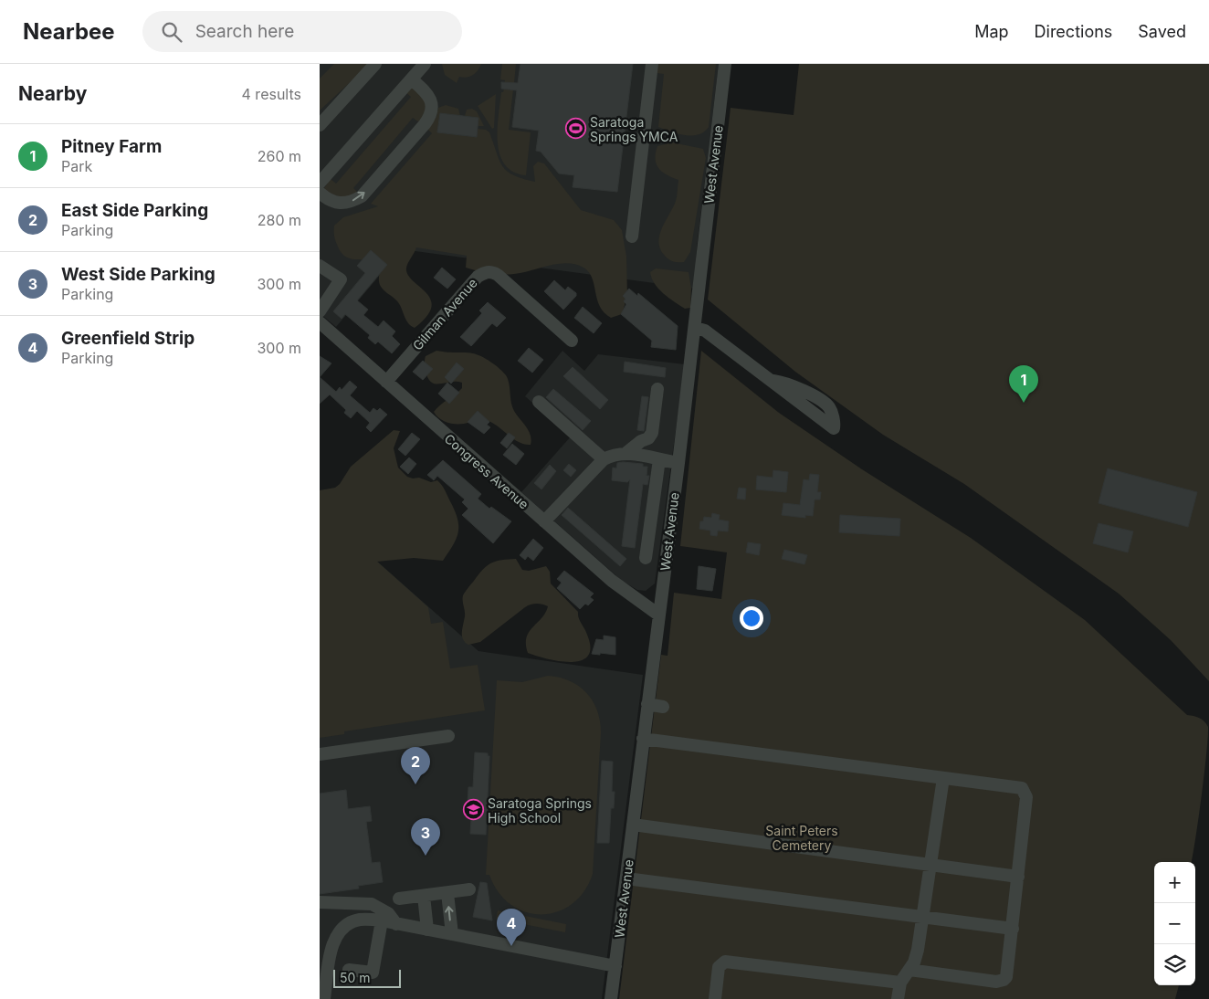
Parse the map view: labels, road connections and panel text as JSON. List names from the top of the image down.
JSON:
{
  "streets": {
    "street": ["West Avenue", "Gilman Avenue", "Congress Avenue"]
  },
  "crossings": [
    ["West Avenue", "Congress Avenue"],
    ["Gilman Avenue", "Congress Avenue"]
  ],
  "parks": ["Saint Peters Cemetery"],
  "places": {
    "sports": ["Saratoga Springs YMCA"],
    "school or university": ["Saratoga Springs High School"]
  },
  "scale_bar": "50 m",
  "page": {
    "header": "Nearbee",
    "search": "Search here",
    "nav": ["Map", "Directions", "Saved"],
    "heading": ["Nearby", "4 results"],
    "list": [
      {
        "mark": "1",
        "name": "Pitney Farm",
        "note": "Park",
        "value": "260 m"
      },
      {
        "mark": "2",
        "name": "East Side Parking",
        "note": "Parking",
        "value": "280 m"
      },
      {
        "mark": "3",
        "name": "West Side Parking",
        "note": "Parking",
        "value": "300 m"
      },
      {
        "mark": "4",
        "name": "Greenfield Strip",
        "note": "Parking",
        "value": "300 m"
      }
    ],
    "pins": [
      "1",
      "2",
      "3",
      "4"
    ],
    "map_buttons": ["+", "−"],
    "scale": "50 m"
  }
}
